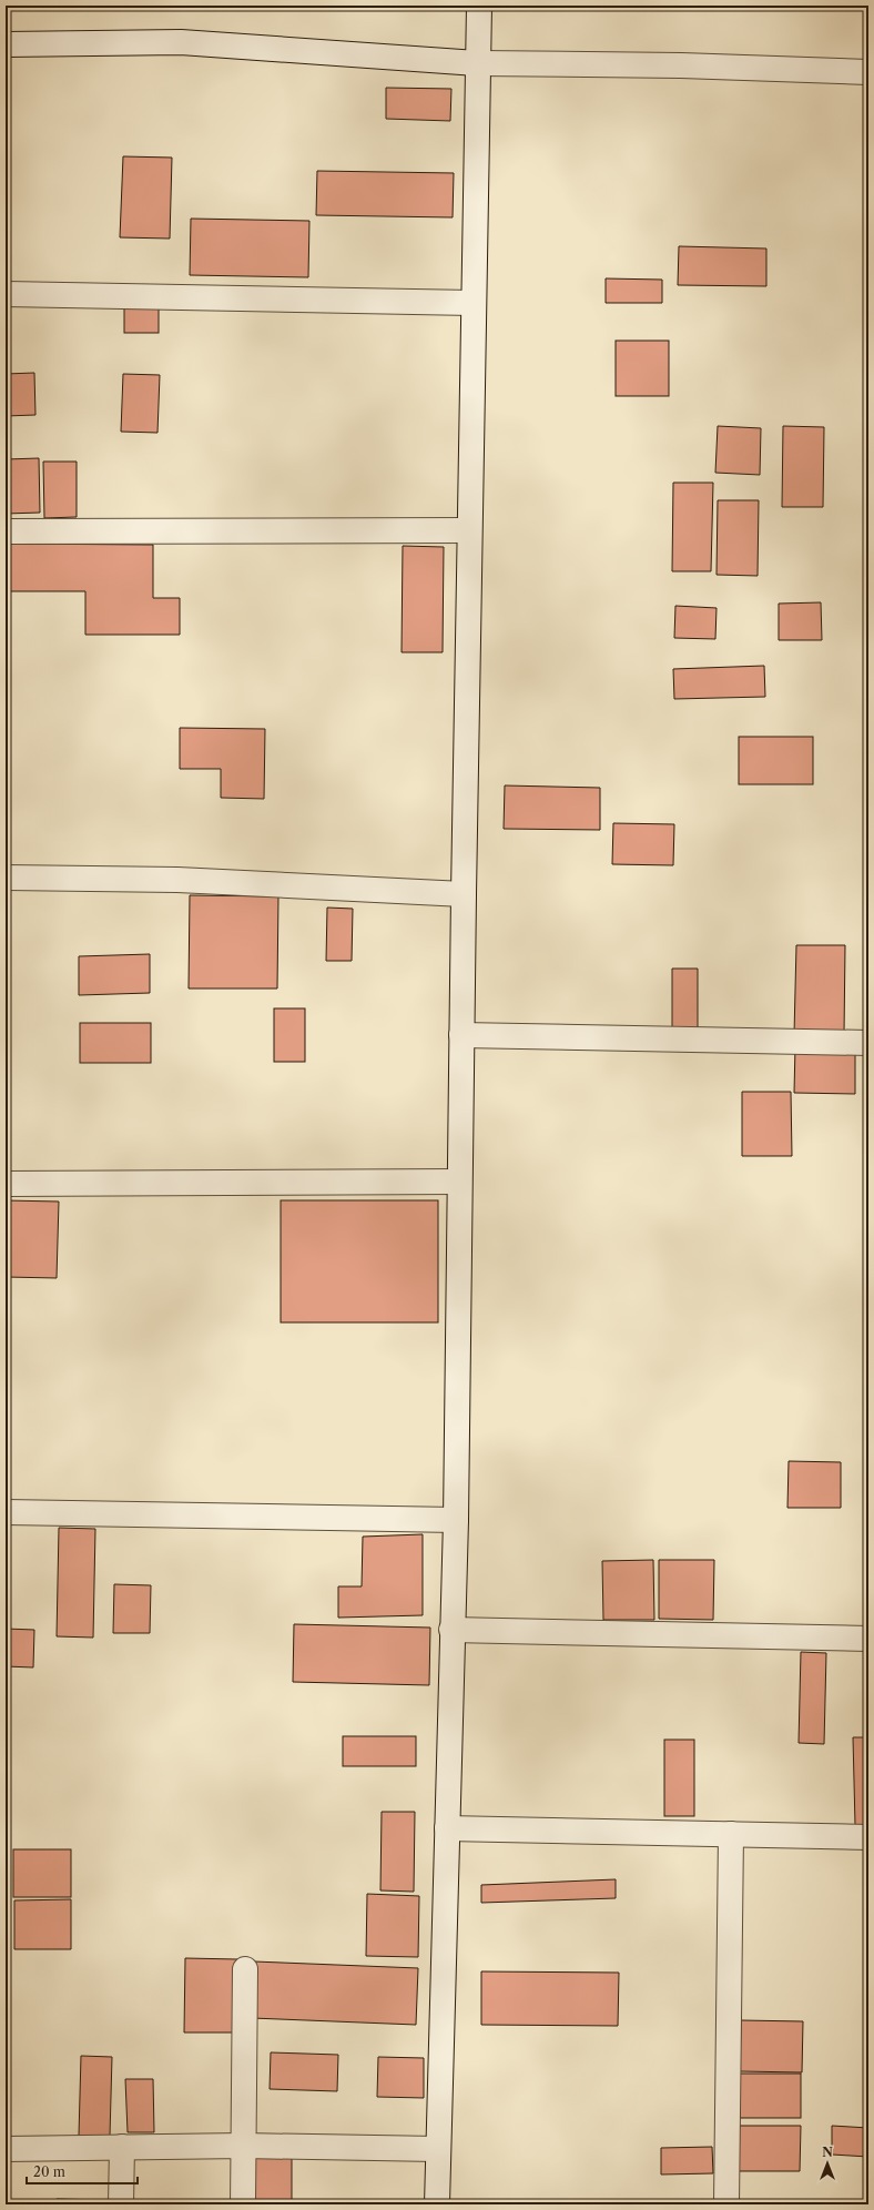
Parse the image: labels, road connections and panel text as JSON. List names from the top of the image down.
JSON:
{
  "scale_bar": "20 m",
  "north": "top"
}
